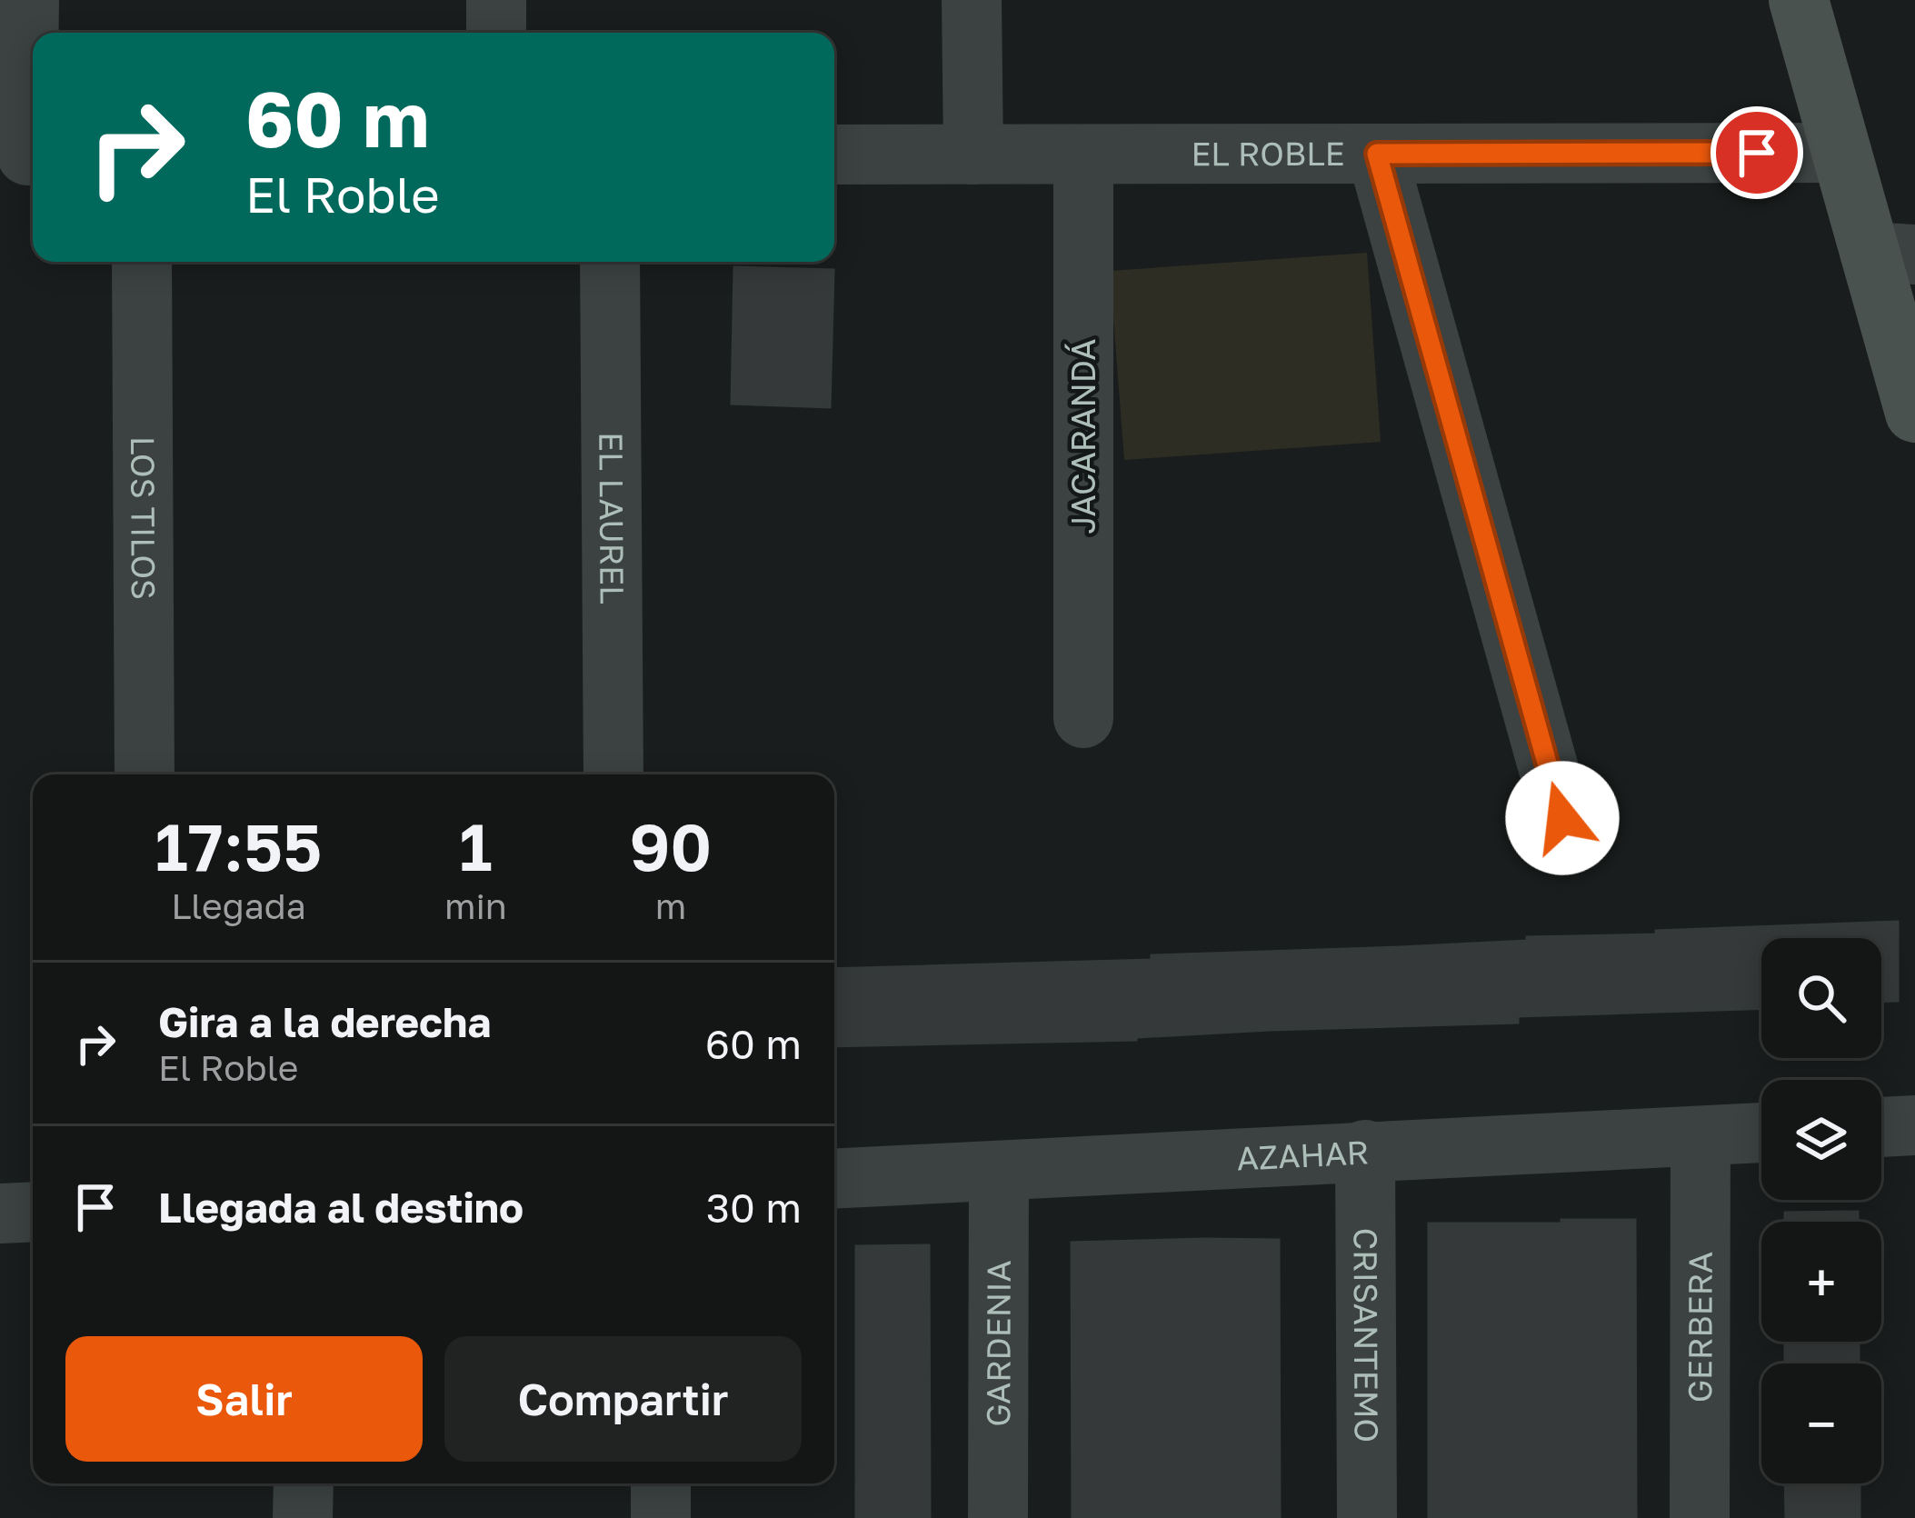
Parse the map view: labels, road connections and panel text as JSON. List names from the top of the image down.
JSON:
{
  "streets": {
    "street": [
      "EL ROBLE",
      "JACARANDÁ",
      "LOS TILOS",
      "EL LAUREL",
      "AZAHAR",
      "GERBERA",
      "CRISANTEMO",
      "GARDENIA"
    ]
  },
  "crossings": [
    ["EL ROBLE", "JACARANDÁ"],
    ["AZAHAR", "GERBERA"],
    ["AZAHAR", "CRISANTEMO"],
    ["AZAHAR", "GARDENIA"]
  ],
  "page": {
    "turn": ["60 m", "El Roble"],
    "eta": [
      "17:55",
      "Llegada",
      "1",
      "min",
      "90",
      "m"
    ],
    "map_buttons": ["+", "−"],
    "list": [
      {
        "name": "Gira a la derecha",
        "note": "El Roble",
        "value": "60 m"
      },
      {
        "name": "Llegada al destino",
        "value": "30 m"
      }
    ],
    "buttons": ["Salir", "Compartir"]
  }
}
